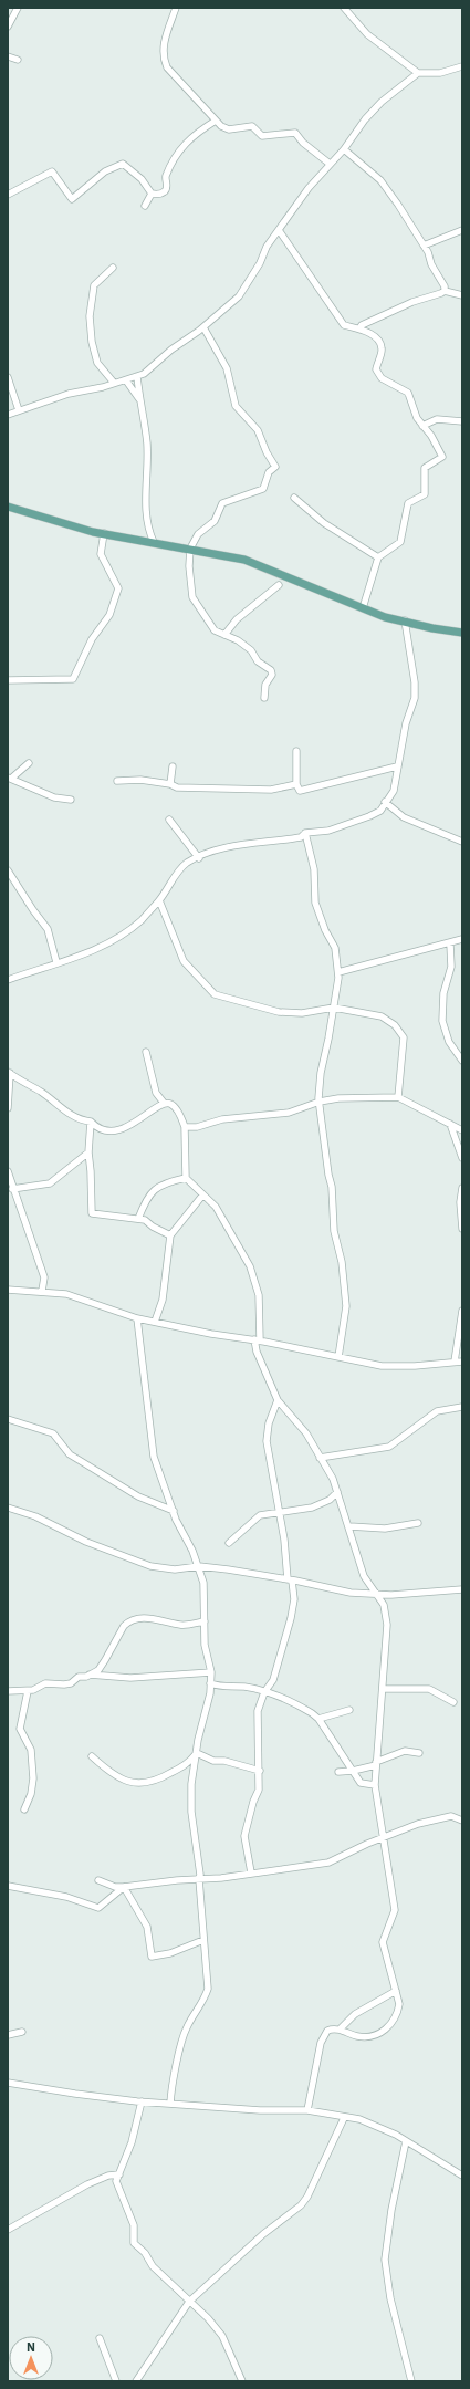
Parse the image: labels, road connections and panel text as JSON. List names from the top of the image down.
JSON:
{
  "north": "top"
}
